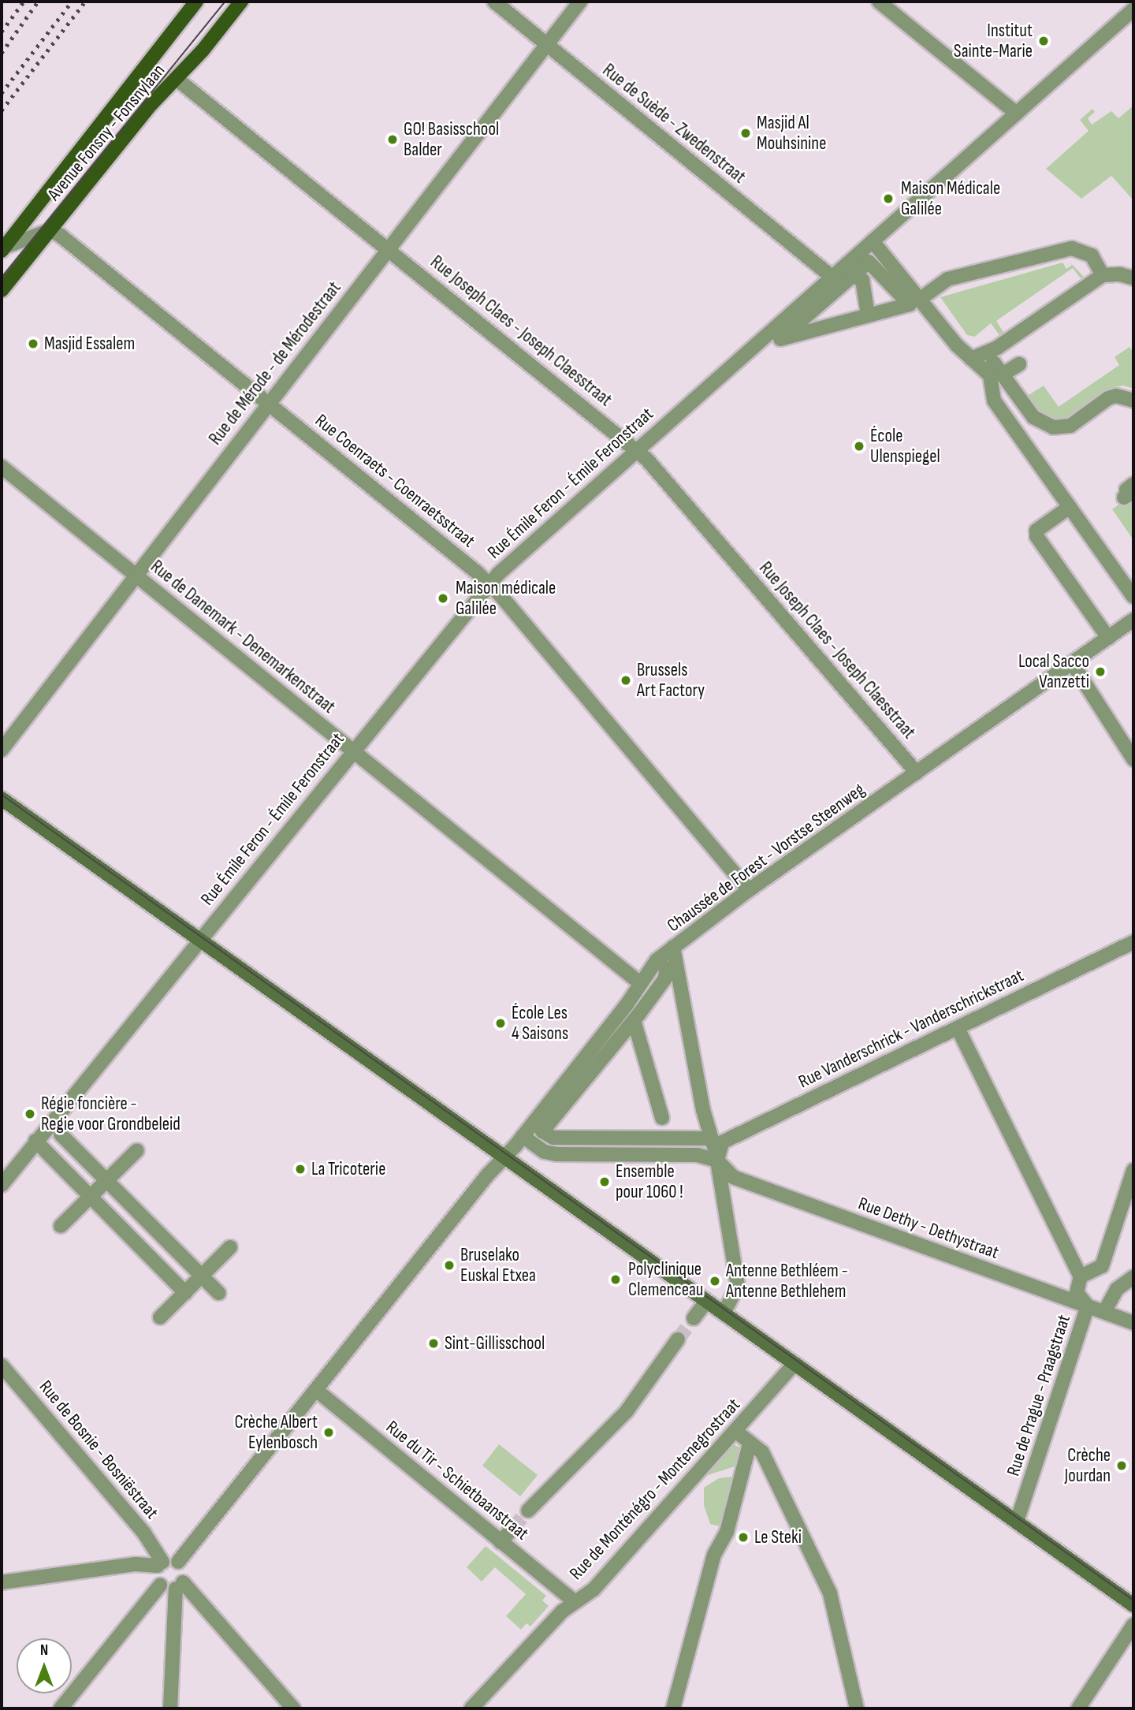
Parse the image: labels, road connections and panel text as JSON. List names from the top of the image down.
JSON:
{
  "streets": {
    "main road": ["Avenue Fonsny - Fonsnylaan"],
    "street": [
      "Rue de Suède - Zwedenstraat",
      "Rue Joseph Claes - Joseph Claesstraat",
      "Rue de Mérode - de Mérodestraat",
      "Rue Coenraets - Coenraetsstraat",
      "Rue Émile Feron - Émile Feronstraat",
      "Rue de Danemark - Denemarkenstraat",
      "Chaussée de Forest - Vorstse Steenweg",
      "Rue Vanderschrick - Vanderschrickstraat",
      "Rue Dethy - Dethystraat",
      "Rue de Prague - Praagstraat",
      "Rue de Bosnie - Bosniëstraat",
      "Rue du Tir - Schietbaanstraat",
      "Rue de Monténégro - Montenegrostraat"
    ]
  },
  "crossings": [
    ["Rue de Suède - Zwedenstraat", "Rue de Mérode - de Mérodestraat"],
    ["Rue de Suède - Zwedenstraat", "Rue Émile Feron - Émile Feronstraat"],
    ["Avenue Fonsny - Fonsnylaan", "Rue Joseph Claes - Joseph Claesstraat"],
    ["Avenue Fonsny - Fonsnylaan", "Rue Coenraets - Coenraetsstraat"],
    ["Rue Joseph Claes - Joseph Claesstraat", "Rue de Mérode - de Mérodestraat"],
    ["Rue Joseph Claes - Joseph Claesstraat", "Rue Émile Feron - Émile Feronstraat"],
    ["Rue Joseph Claes - Joseph Claesstraat", "Chaussée de Forest - Vorstse Steenweg"],
    ["Rue de Mérode - de Mérodestraat", "Rue Coenraets - Coenraetsstraat"],
    ["Rue de Mérode - de Mérodestraat", "Rue de Danemark - Denemarkenstraat"],
    ["Rue Coenraets - Coenraetsstraat", "Rue Émile Feron - Émile Feronstraat"],
    ["Rue Coenraets - Coenraetsstraat", "Chaussée de Forest - Vorstse Steenweg"],
    ["Rue Émile Feron - Émile Feronstraat", "Rue de Danemark - Denemarkenstraat"],
    ["Chaussée de Forest - Vorstse Steenweg", "Rue Vanderschrick - Vanderschrickstraat"],
    ["Chaussée de Forest - Vorstse Steenweg", "Rue Dethy - Dethystraat"],
    ["Rue Vanderschrick - Vanderschrickstraat", "Rue Dethy - Dethystraat"],
    ["Rue Dethy - Dethystraat", "Rue de Prague - Praagstraat"],
    ["Rue du Tir - Schietbaanstraat", "Rue de Monténégro - Montenegrostraat"]
  ],
  "places": [
    "Institut Sainte-Marie",
    "Masjid Al Mouhsinine",
    "GO! Basisschool Balder",
    "Maison Médicale Galilée",
    "Masjid Essalem",
    "École Ulenspiegel",
    "Maison médicale Galilée",
    "Local Sacco Vanzetti",
    "Brussels Art Factory",
    "École Les 4 Saisons",
    "Régie foncière - Regie voor Grondbeleid",
    "La Tricoterie",
    "Ensemble pour 1060 !",
    "Bruselako Euskal Etxea",
    "Polyclinique Clemenceau",
    "Antenne Bethléem - Antenne Bethlehem",
    "Sint-Gillisschool",
    "Crèche Albert Eylenbosch",
    "Crèche Jourdan",
    "Le Steki"
  ],
  "north": "top"
}
